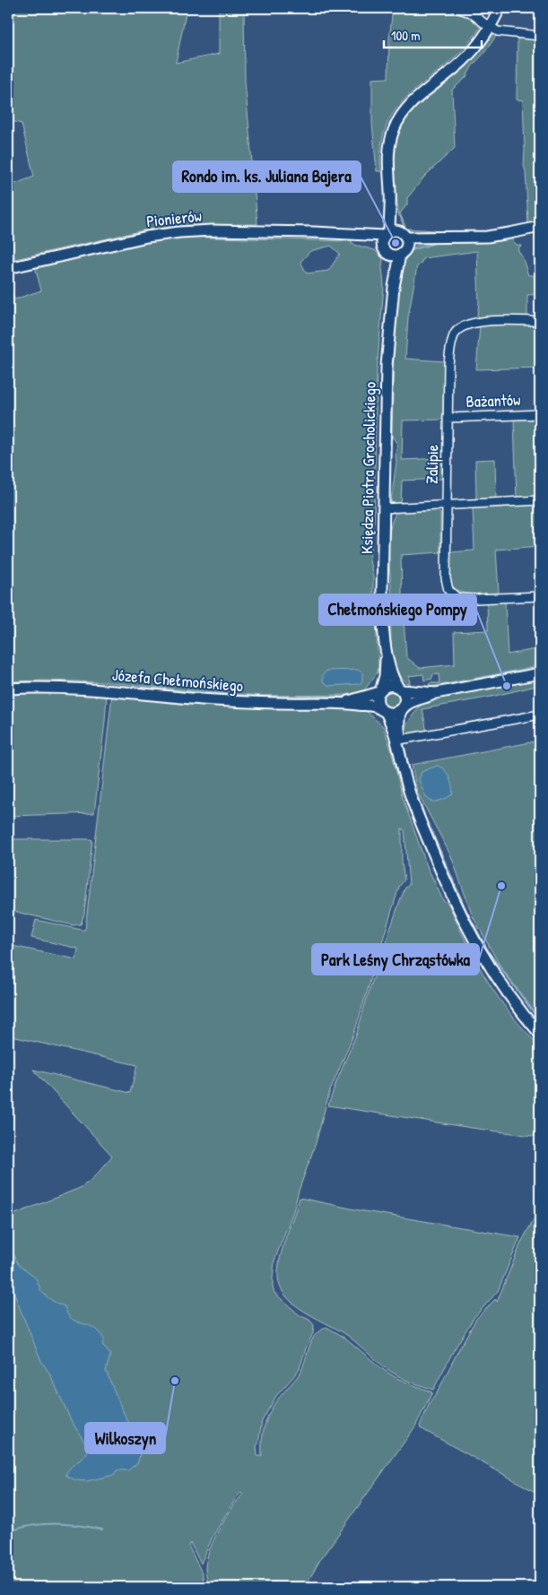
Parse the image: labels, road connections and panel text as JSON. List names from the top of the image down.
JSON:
{
  "streets": {
    "street": [
      "Pionierów",
      "Bażantów",
      "Zalipie",
      "Księdza Piotra Grocholickiego",
      "Józefa Chełmońskiego"
    ]
  },
  "crossings": [
    ["Bażantów", "Zalipie"],
    ["Księdza Piotra Grocholickiego", "Józefa Chełmońskiego"]
  ],
  "places": [
    "Rondo im. ks. Juliana Bajera",
    "Chełmońskiego Pompy",
    "Park Leśny Chrząstówka",
    "Wilkoszyn"
  ],
  "scale_bar": "100 m"
}
